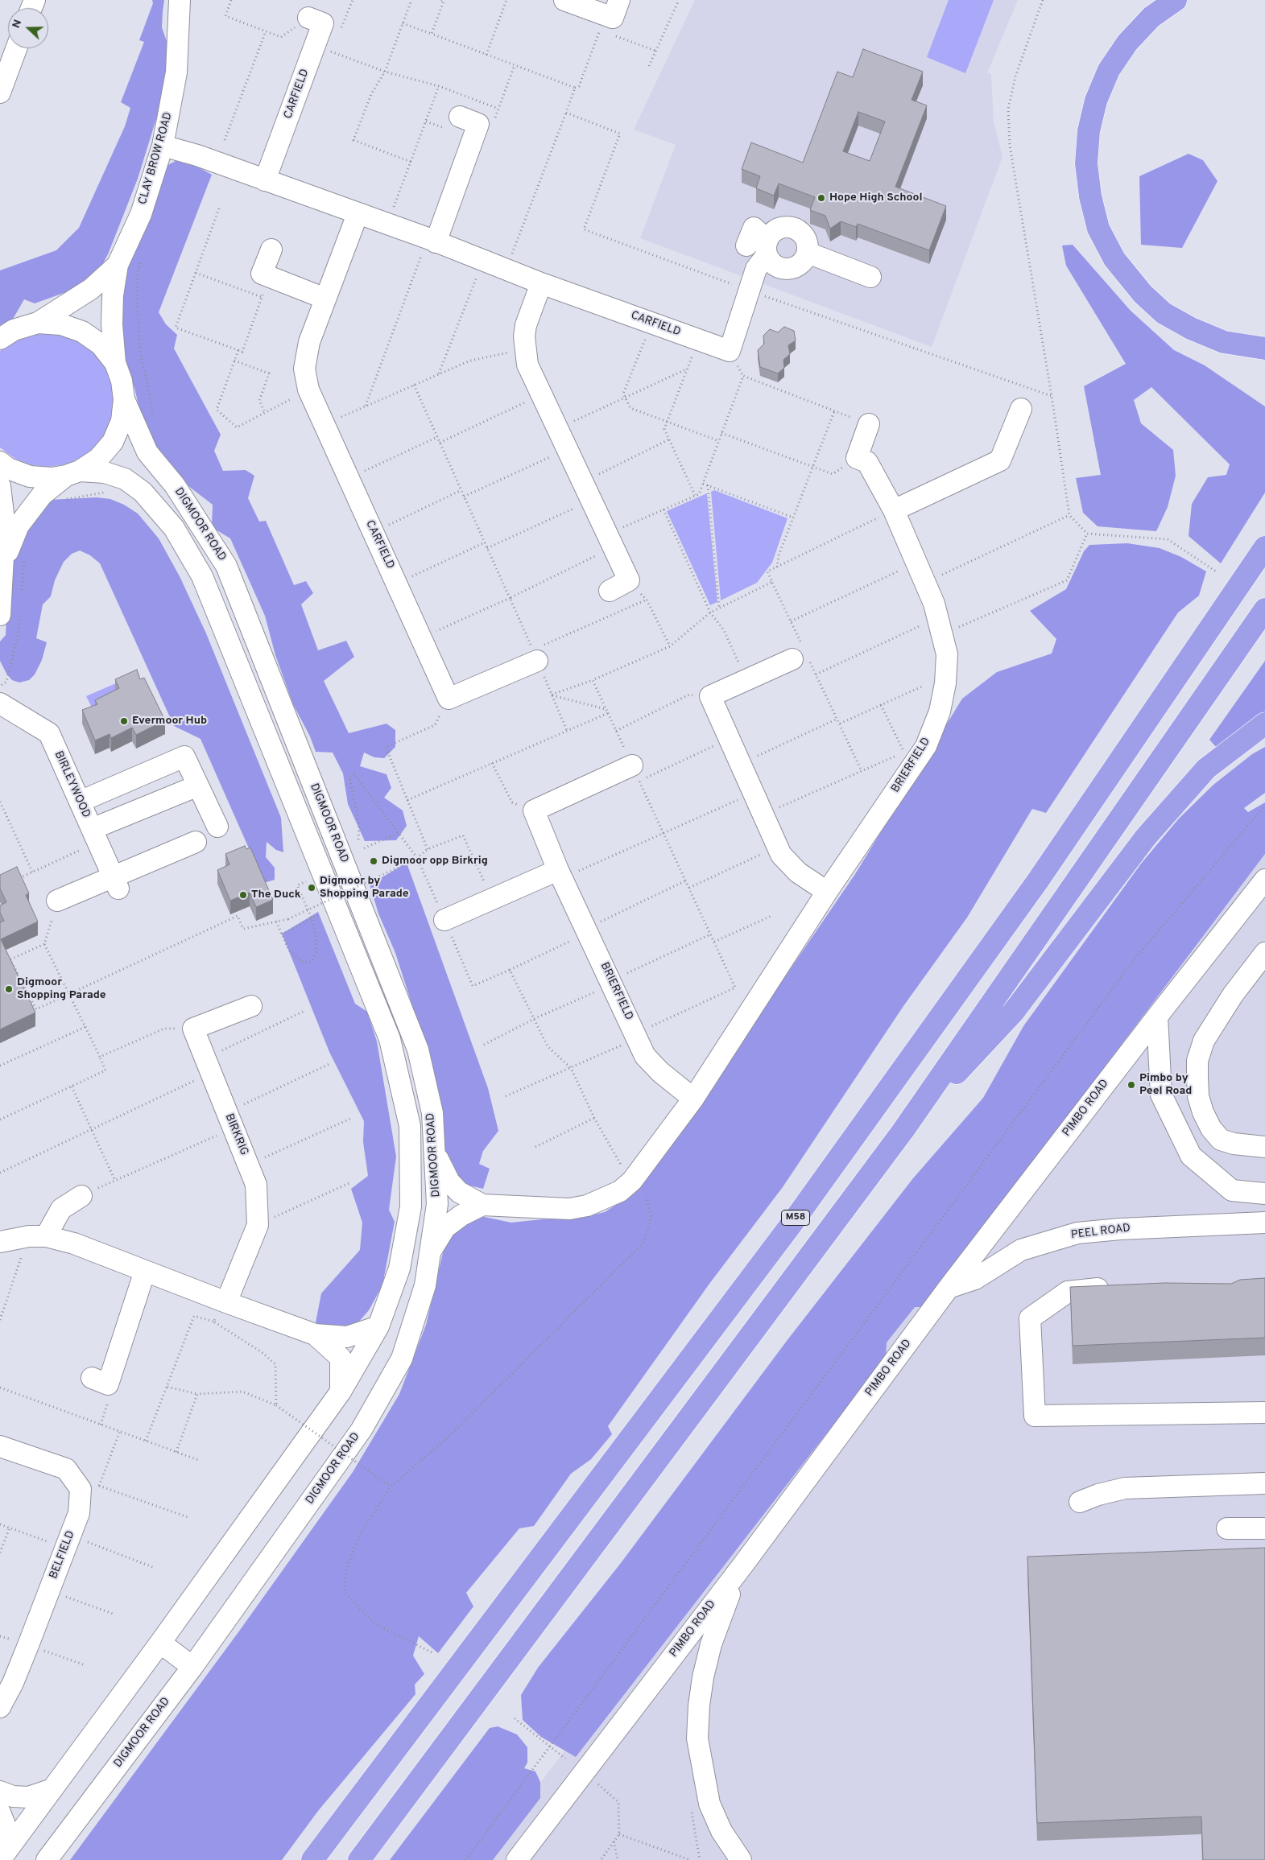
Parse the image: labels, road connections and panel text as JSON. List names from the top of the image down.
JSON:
{
  "streets": {
    "highway": ["M58"],
    "street": [
      "CARFIELD",
      "CLAY BROW ROAD",
      "DIGMOOR ROAD",
      "BRIERFIELD",
      "BIRLEYWOOD",
      "PIMBO ROAD",
      "BIRKRIG",
      "PEEL ROAD",
      "BELFIELD"
    ]
  },
  "crossings": [
    ["CARFIELD", "CLAY BROW ROAD"],
    ["DIGMOOR ROAD", "BRIERFIELD"],
    ["PIMBO ROAD", "PEEL ROAD"]
  ],
  "places": [
    "Hope High School",
    "Evermoor Hub",
    "Digmoor opp Birkrig",
    "Digmoor by Shopping Parade",
    "The Duck",
    "Digmoor Shopping Parade",
    "Pimbo by Peel Road"
  ],
  "north": "left"
}
